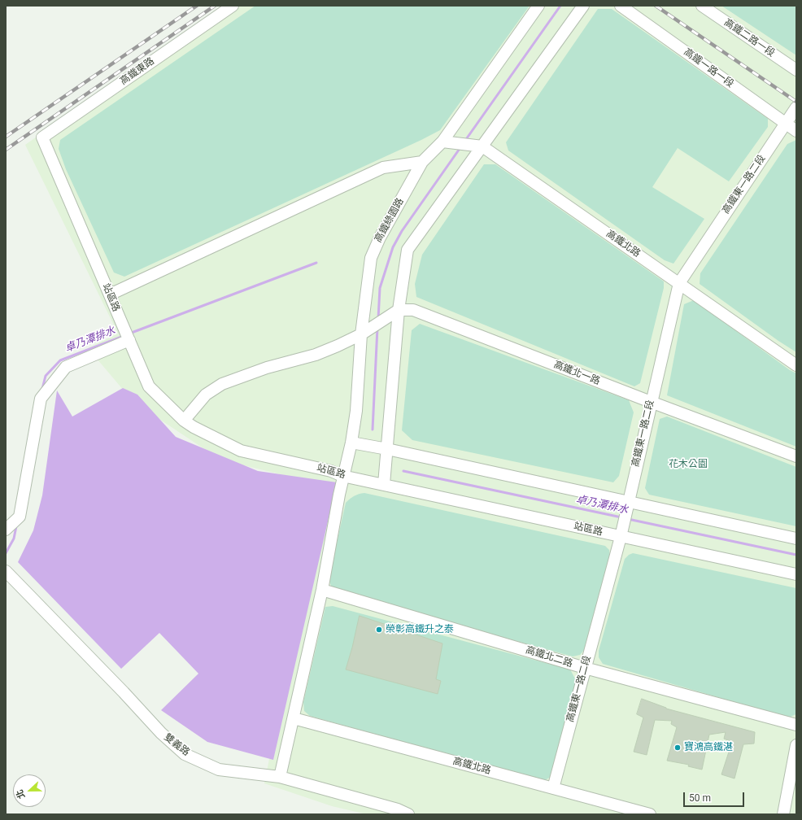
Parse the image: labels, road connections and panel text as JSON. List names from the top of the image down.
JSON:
{
  "streets": {
    "street": [
      "高鐵二路一段",
      "高鐵一路一段",
      "高鐵東路",
      "高鐵東一路二段",
      "高鐵綠園路",
      "高鐵北路",
      "站區路",
      "高鐵北一路",
      "高鐵北二路",
      "雙義路"
    ]
  },
  "crossings": [
    ["高鐵一路一段", "高鐵東一路二段"],
    ["高鐵東路", "站區路"],
    ["高鐵東一路二段", "高鐵北路"],
    ["高鐵東一路二段", "站區路"],
    ["高鐵東一路二段", "高鐵北一路"],
    ["高鐵東一路二段", "高鐵北二路"],
    ["高鐵綠園路", "高鐵北路"],
    ["高鐵綠園路", "站區路"],
    ["高鐵綠園路", "高鐵北二路"],
    ["高鐵綠園路", "雙義路"]
  ],
  "water": ["卓乃潭排水"],
  "parks": ["花木公園"],
  "places": ["榮彰高鐵升之泰", "寶鴻高鐵湛"],
  "scale_bar": "50 m",
  "north": "left"
}
